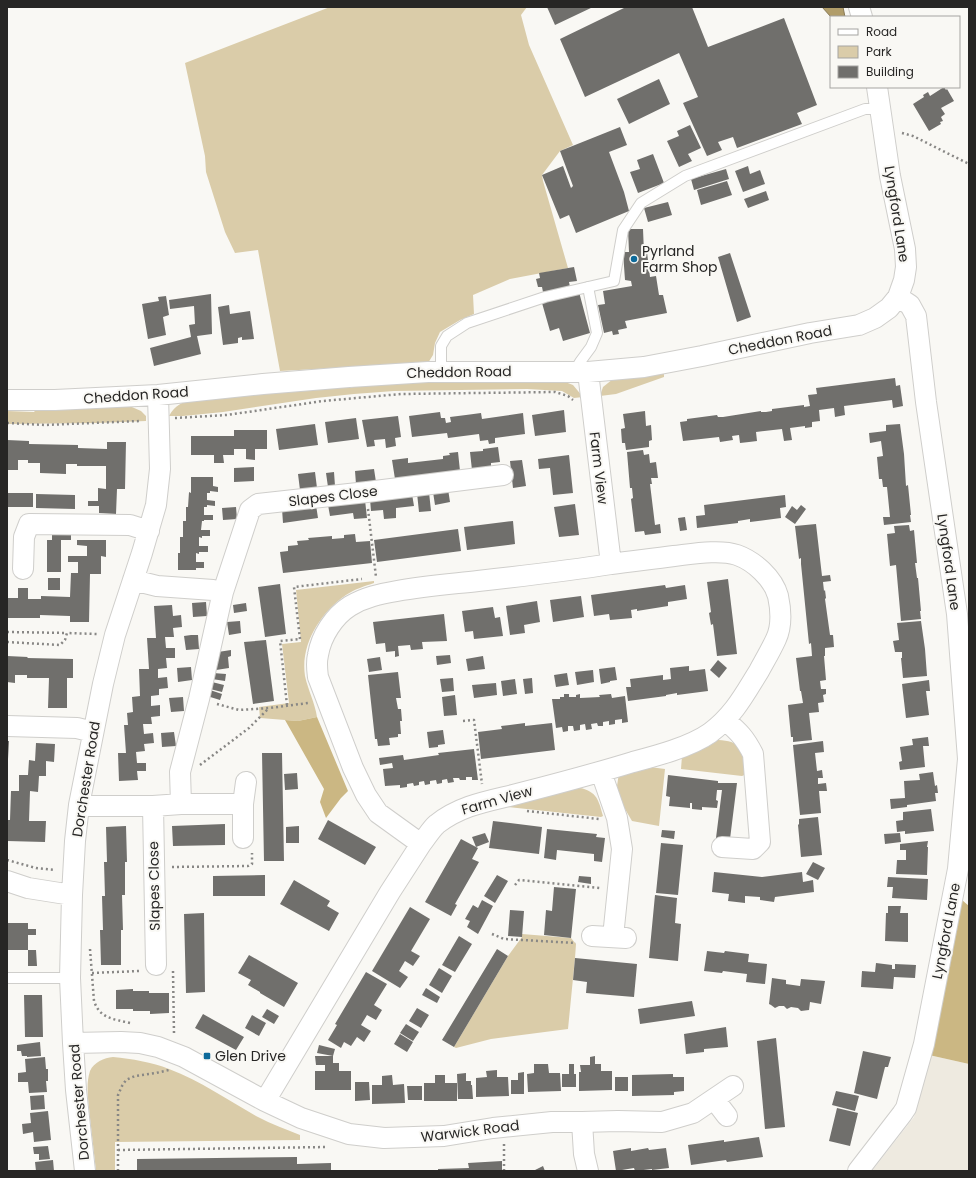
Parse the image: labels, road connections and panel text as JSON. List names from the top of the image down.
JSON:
{
  "streets": {
    "street": [
      "Lyngford Lane",
      "Cheddon Road",
      "Farm View",
      "Slapes Close",
      "Dorchester Road",
      "Warwick Road"
    ]
  },
  "crossings": [
    ["Lyngford Lane", "Cheddon Road"],
    ["Cheddon Road", "Farm View"],
    ["Cheddon Road", "Dorchester Road"],
    ["Dorchester Road", "Warwick Road"]
  ],
  "places": {
    "other": ["Pyrland Farm Shop"],
    "transit": ["Glen Drive"]
  },
  "legend": ["Road", "Park", "Building"]
}
